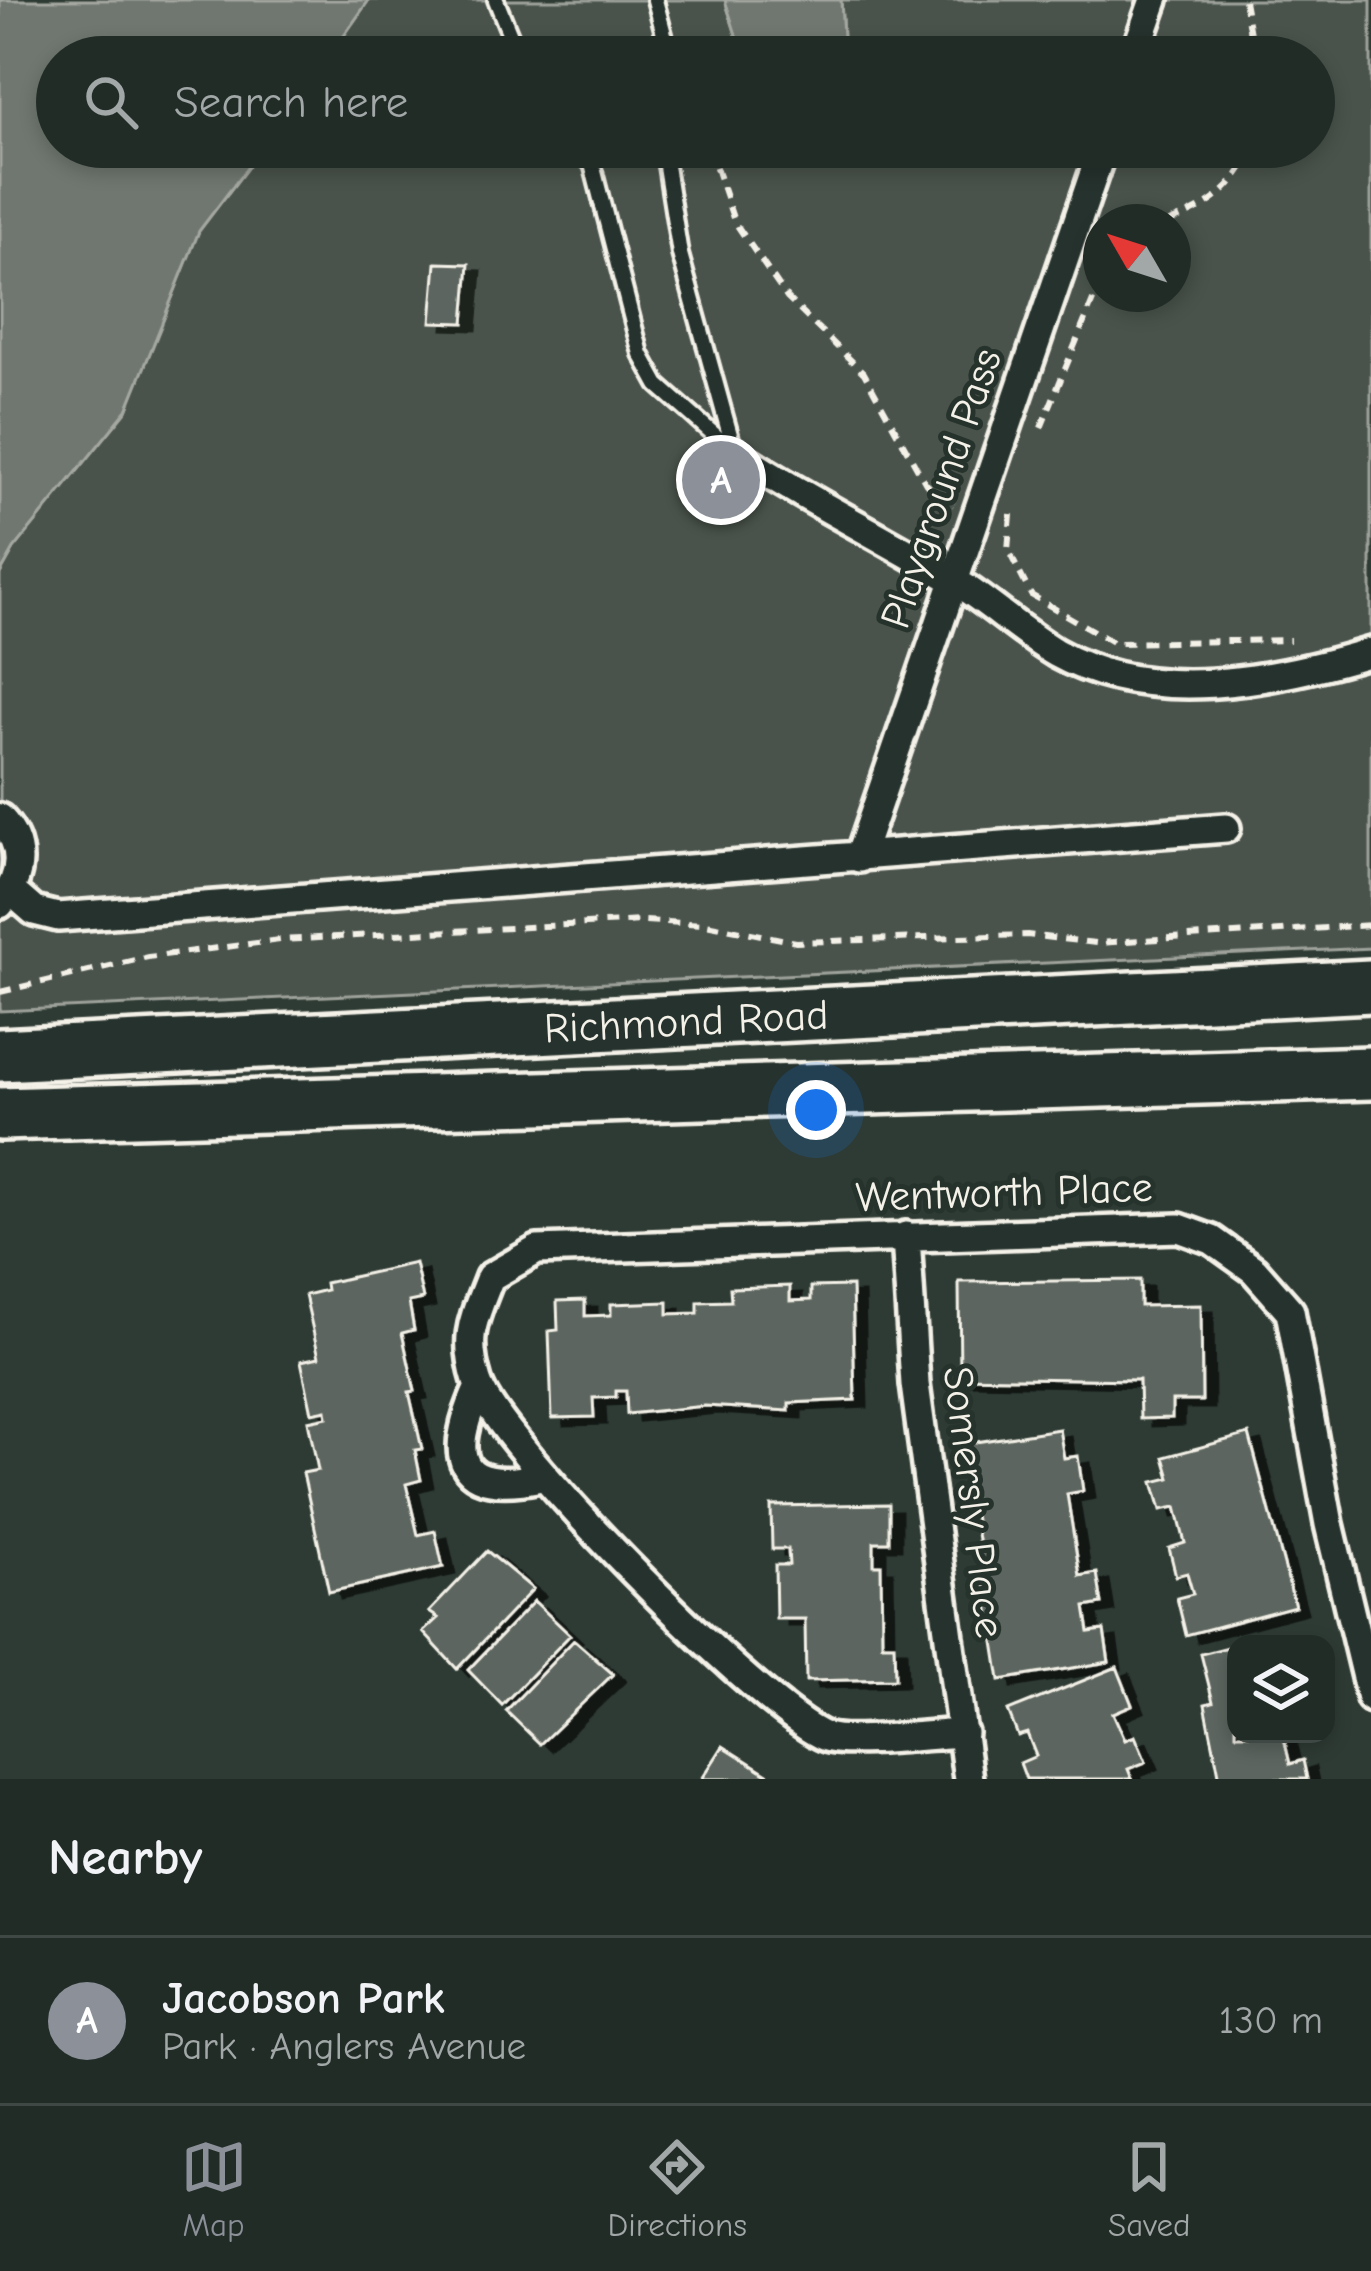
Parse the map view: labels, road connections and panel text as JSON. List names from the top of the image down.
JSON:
{
  "streets": {
    "highway": ["Richmond Road"],
    "street": ["Playground Pass", "Wentworth Place", "Somersly Place"]
  },
  "crossings": [
    ["Wentworth Place", "Somersly Place"]
  ],
  "north": "top left",
  "page": {
    "search": "Search here",
    "pins": "A",
    "heading": "Nearby",
    "list": [
      {
        "mark": "A",
        "name": "Jacobson Park",
        "note": "Park · Anglers Avenue",
        "value": "130 m"
      }
    ],
    "nav": ["Map", "Directions", "Saved"]
  }
}
